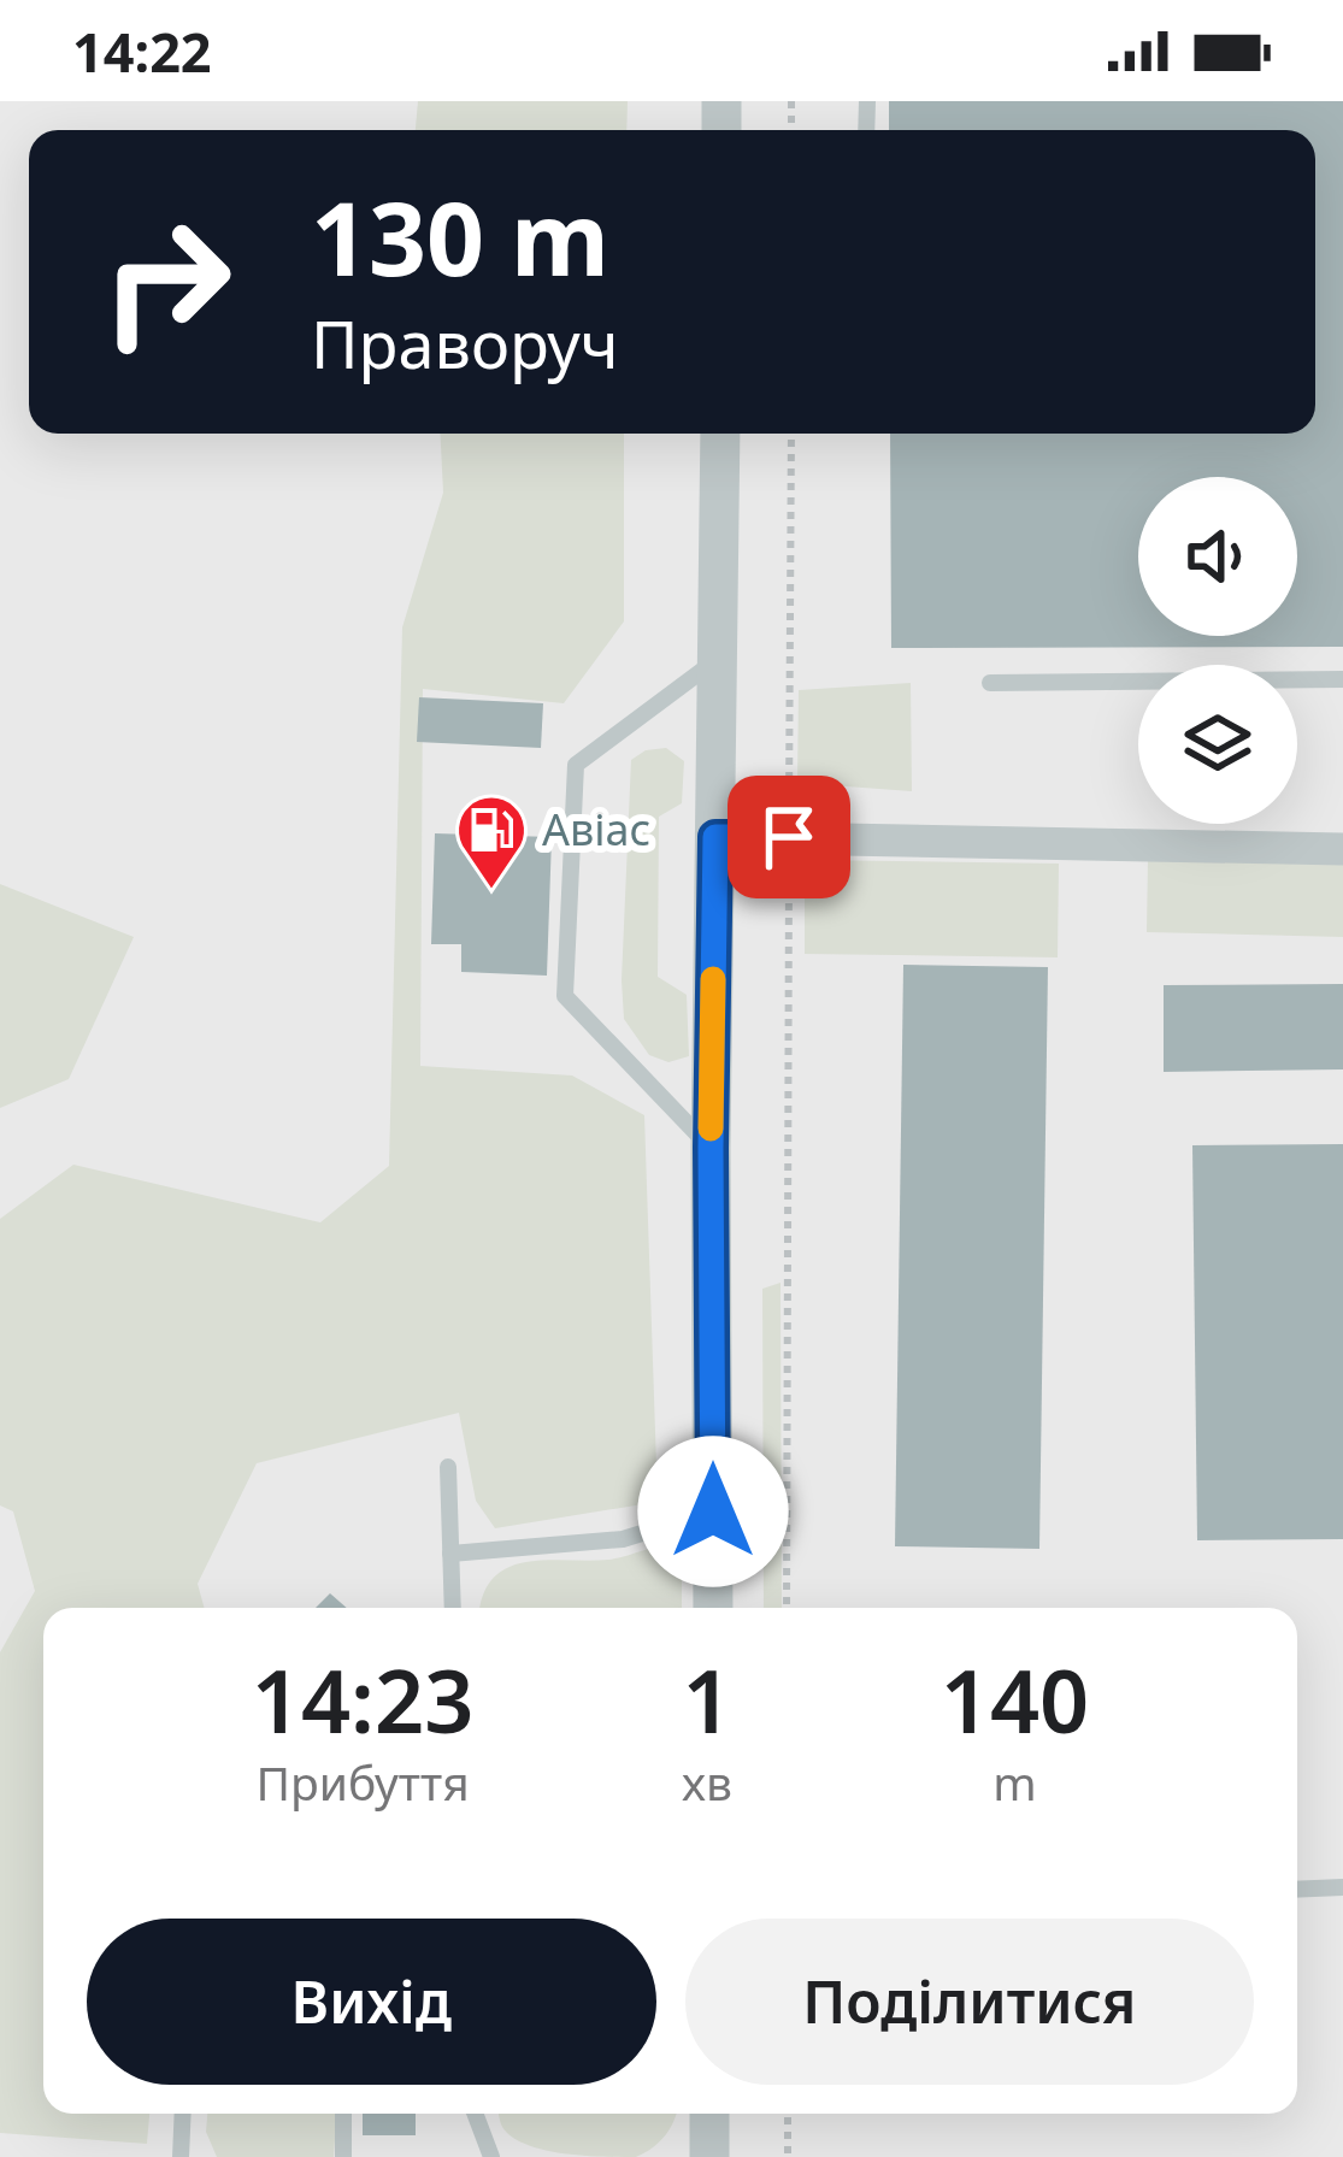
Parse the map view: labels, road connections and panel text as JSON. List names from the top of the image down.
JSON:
{
  "places": {
    "fuel station": ["Авіас"]
  },
  "page": {
    "status": "14:22",
    "turn": ["130 m", "Праворуч"],
    "eta": [
      "14:23",
      "Прибуття",
      "1",
      "хв",
      "140",
      "m"
    ],
    "buttons": ["Вихід", "Поділитися"]
  }
}
